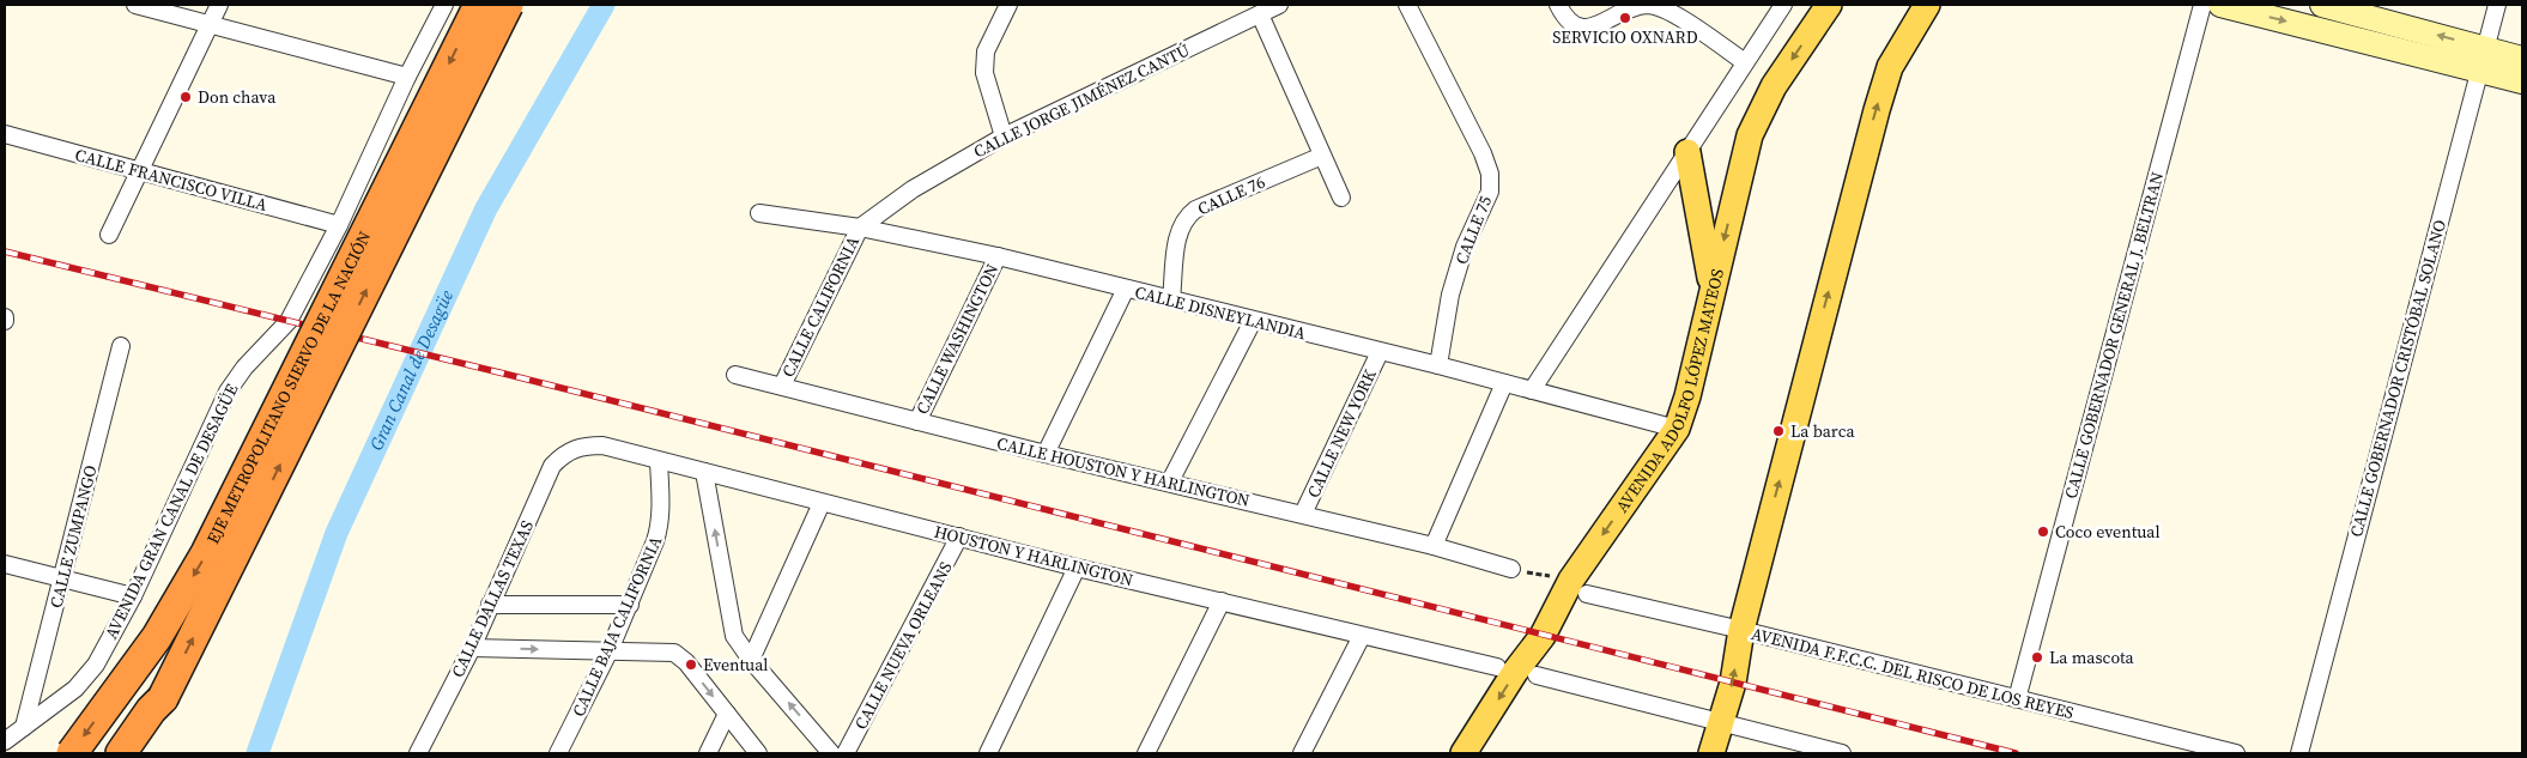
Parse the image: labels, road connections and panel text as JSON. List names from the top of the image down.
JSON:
{
  "streets": {
    "highway": ["EJE METROPOLITANO SIERVO DE LA NACIÓN"],
    "main road": ["AVENIDA ADOLFO LÓPEZ MATEOS"],
    "street": [
      "CALLE JORGE JIMÉNEZ CANTÚ",
      "CALLE FRANCISCO VILLA",
      "CALLE 76",
      "CALLE 75",
      "CALLE CALIFORNIA",
      "CALLE DISNEYLANDIA",
      "CALLE GOBERNADOR GENERAL J. BELTRAN",
      "CALLE WASHINGTON",
      "CALLE GOBERNADOR CRISTÓBAL SOLANO",
      "CALLE NEW YORK",
      "CALLE HOUSTON Y HARLINGTON",
      "AVENIDA GRAN CANAL DE DESAGÜE",
      "CALLE ZUMPANGO",
      "HOUSTON Y HARLINGTON",
      "CALLE DALLAS TEXAS",
      "CALLE BAJA CALIFORNIA",
      "CALLE NUEVA ORLEANS",
      "AVENIDA F.F.C.C. DEL RISCO DE LOS REYES"
    ]
  },
  "crossings": [
    ["CALLE JORGE JIMÉNEZ CANTÚ", "CALLE CALIFORNIA"],
    ["CALLE JORGE JIMÉNEZ CANTÚ", "CALLE DISNEYLANDIA"],
    ["CALLE FRANCISCO VILLA", "AVENIDA GRAN CANAL DE DESAGÜE"],
    ["CALLE 76", "CALLE DISNEYLANDIA"],
    ["CALLE 75", "CALLE DISNEYLANDIA"],
    ["CALLE CALIFORNIA", "CALLE DISNEYLANDIA"],
    ["CALLE CALIFORNIA", "CALLE HOUSTON Y HARLINGTON"],
    ["CALLE DISNEYLANDIA", "CALLE WASHINGTON"],
    ["CALLE DISNEYLANDIA", "AVENIDA ADOLFO LÓPEZ MATEOS"],
    ["CALLE DISNEYLANDIA", "CALLE NEW YORK"],
    ["CALLE GOBERNADOR GENERAL J. BELTRAN", "AVENIDA F.F.C.C. DEL RISCO DE LOS REYES"],
    ["CALLE WASHINGTON", "CALLE HOUSTON Y HARLINGTON"],
    ["CALLE NEW YORK", "CALLE HOUSTON Y HARLINGTON"],
    ["AVENIDA GRAN CANAL DE DESAGÜE", "CALLE ZUMPANGO"],
    ["HOUSTON Y HARLINGTON", "CALLE DALLAS TEXAS"],
    ["HOUSTON Y HARLINGTON", "CALLE BAJA CALIFORNIA"],
    ["HOUSTON Y HARLINGTON", "CALLE NUEVA ORLEANS"]
  ],
  "water": ["Gran Canal de Desagüe"],
  "places": [
    "SERVICIO OXNARD",
    "Don chava",
    "La barca",
    "Coco eventual",
    "La mascota",
    "Eventual"
  ]
}
